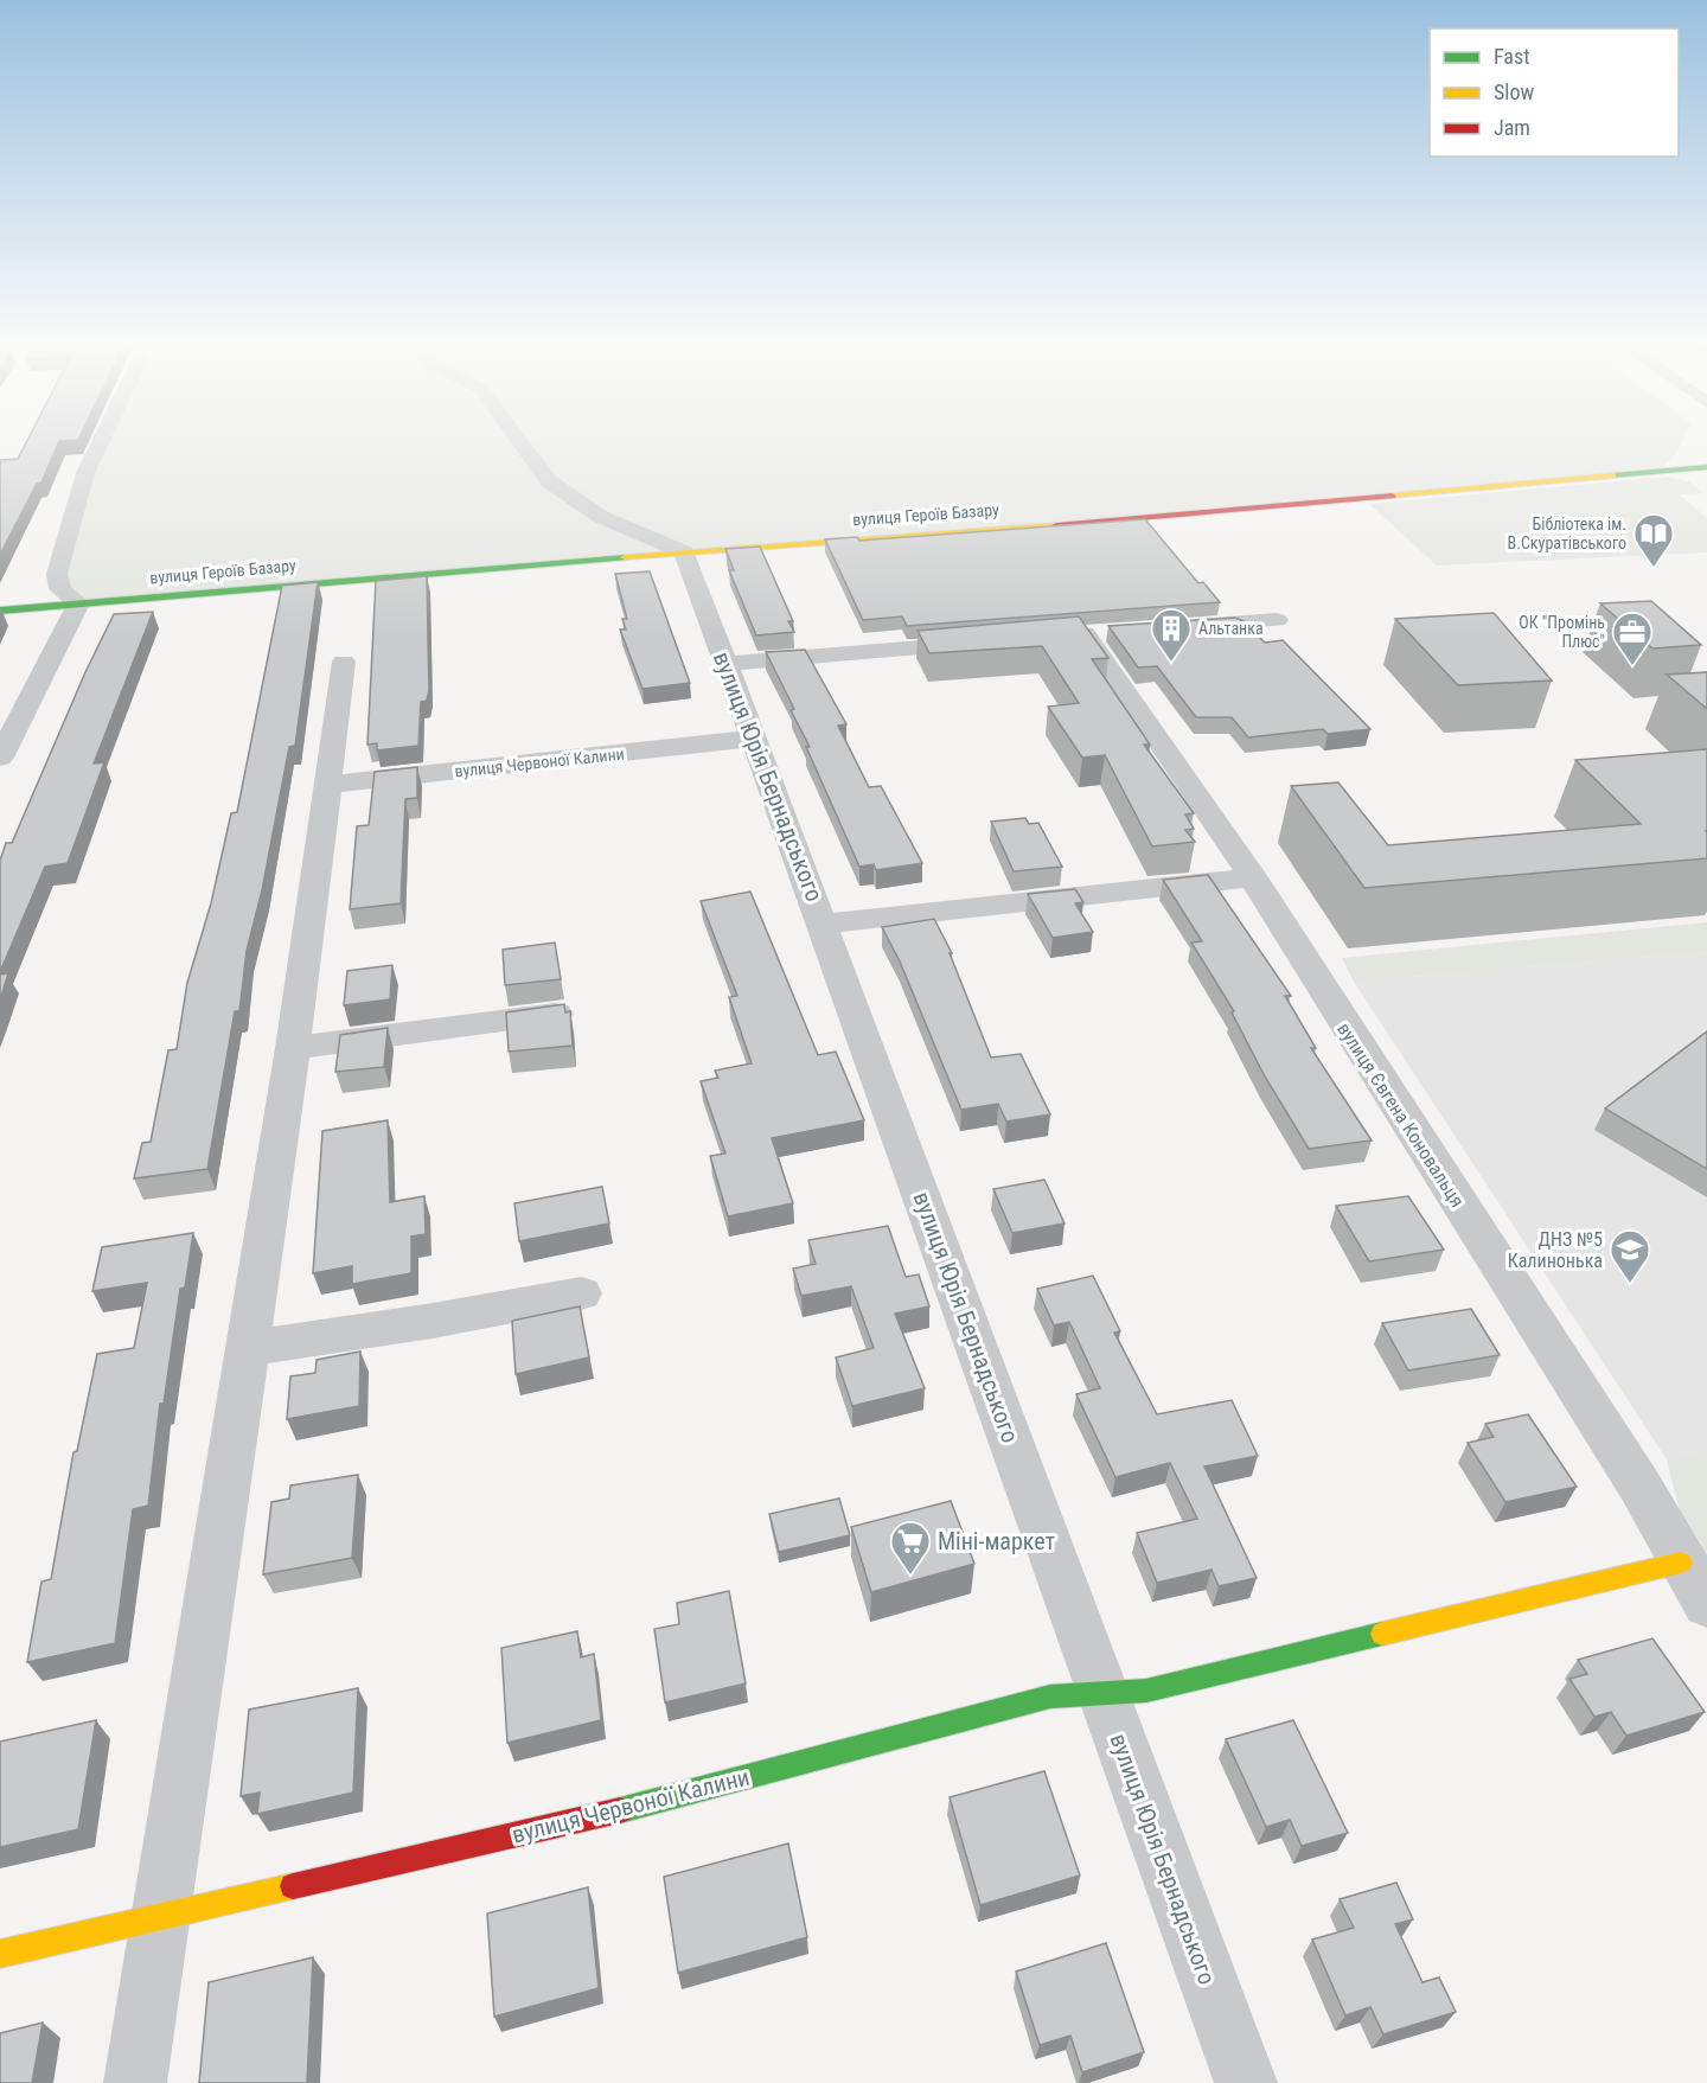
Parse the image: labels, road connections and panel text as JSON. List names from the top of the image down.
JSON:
{
  "streets": {
    "street": [
      "вулиця Героїв Базару",
      "вулиця Червоної Калини",
      "вулиця Юрія Бернадського",
      "вулиця Євгена Коновальця"
    ]
  },
  "crossings": [
    ["вулиця Героїв Базару", "вулиця Юрія Бернадського"],
    ["вулиця Червоної Калини", "вулиця Юрія Бернадського"],
    ["вулиця Червоної Калини", "вулиця Євгена Коновальця"]
  ],
  "places": {
    "library": ["Бібліотека ім. В.Скуратівського"],
    "building": ["Альтанка"],
    "office": ["ОК \"Промінь Плюс\""],
    "school or university": ["ДНЗ №5 Калинонька"],
    "supermarket": ["Міні-маркет"]
  },
  "legend": ["Fast", "Slow", "Jam"]
}
